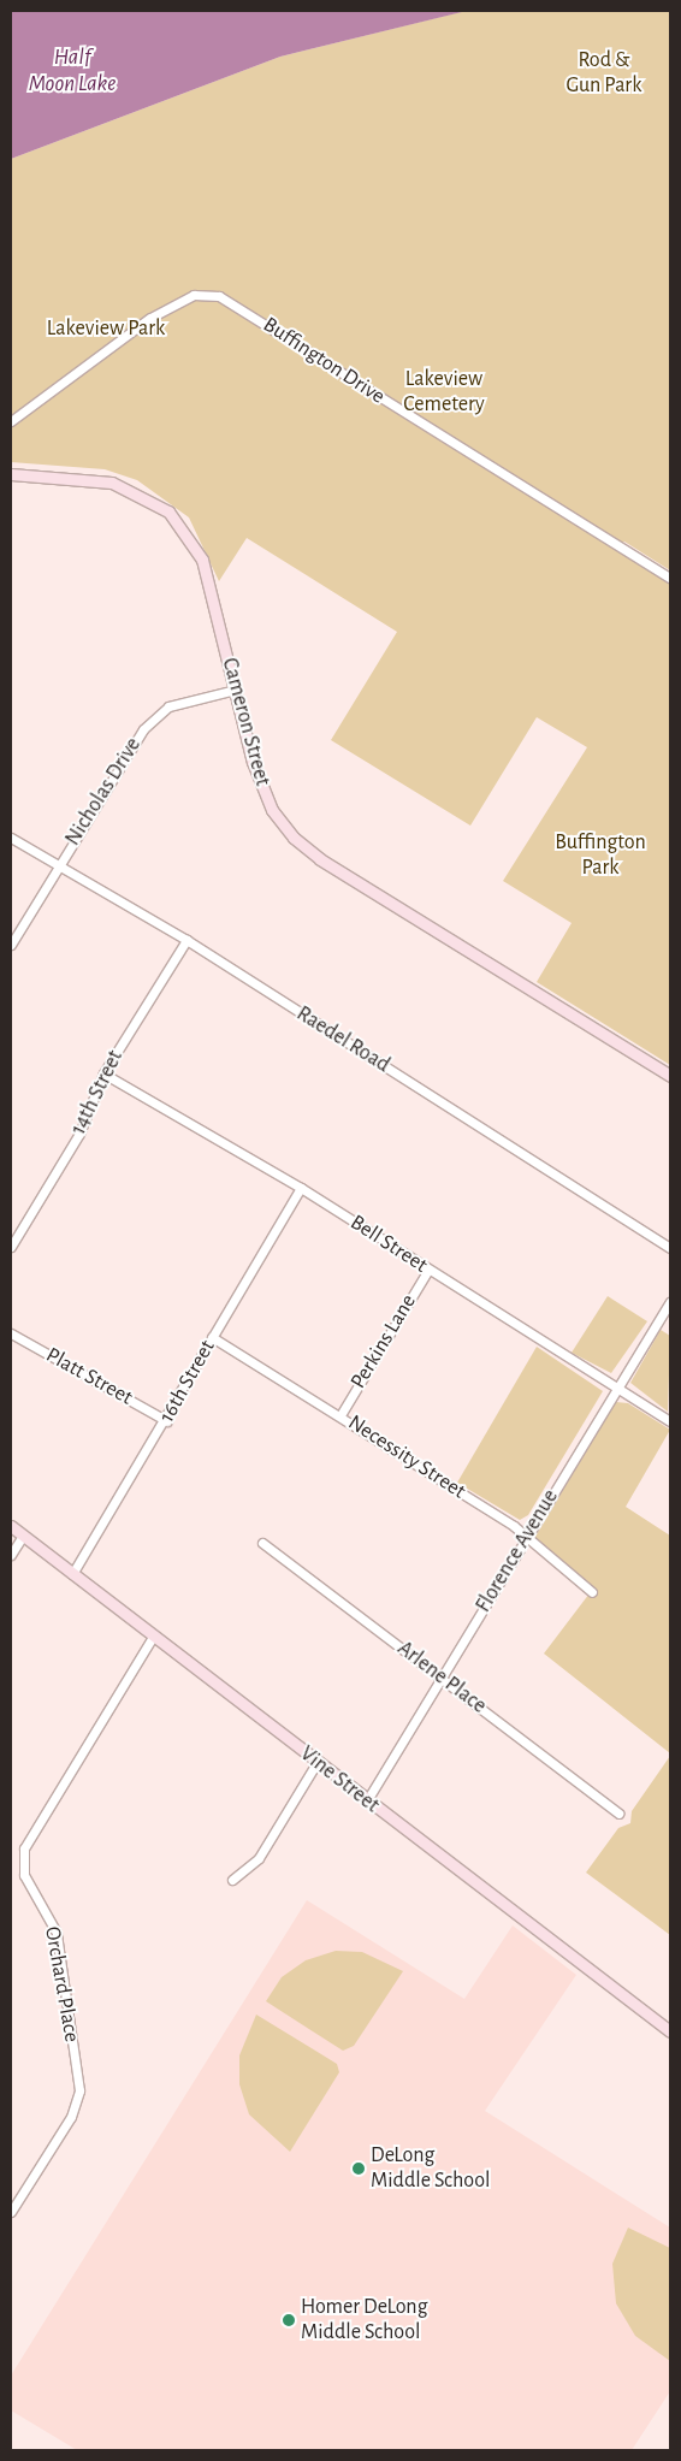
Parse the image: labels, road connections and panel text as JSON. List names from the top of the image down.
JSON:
{
  "streets": {
    "main road": ["Cameron Street", "Vine Street"],
    "street": [
      "Buffington Drive",
      "Nicholas Drive",
      "Raedel Road",
      "14th Street",
      "Bell Street",
      "Perkins Lane",
      "Platt Street",
      "16th Street",
      "Necessity Street",
      "Florence Avenue",
      "Arlene Place",
      "Orchard Place"
    ]
  },
  "crossings": [
    ["Cameron Street", "Nicholas Drive"],
    ["Nicholas Drive", "Raedel Road"],
    ["Raedel Road", "14th Street"],
    ["14th Street", "Bell Street"],
    ["Bell Street", "Perkins Lane"],
    ["Bell Street", "16th Street"],
    ["Bell Street", "Florence Avenue"],
    ["Perkins Lane", "Necessity Street"],
    ["Platt Street", "16th Street"],
    ["16th Street", "Necessity Street"],
    ["16th Street", "Vine Street"],
    ["Necessity Street", "Florence Avenue"],
    ["Florence Avenue", "Arlene Place"],
    ["Florence Avenue", "Vine Street"],
    ["Vine Street", "Orchard Place"]
  ],
  "water": ["Half Moon Lake"],
  "parks": [
    "Rod & Gun Park",
    "Lakeview Park",
    "Lakeview Cemetery",
    "Buffington Park"
  ],
  "places": ["DeLong Middle School", "Homer DeLong Middle School"]
}
